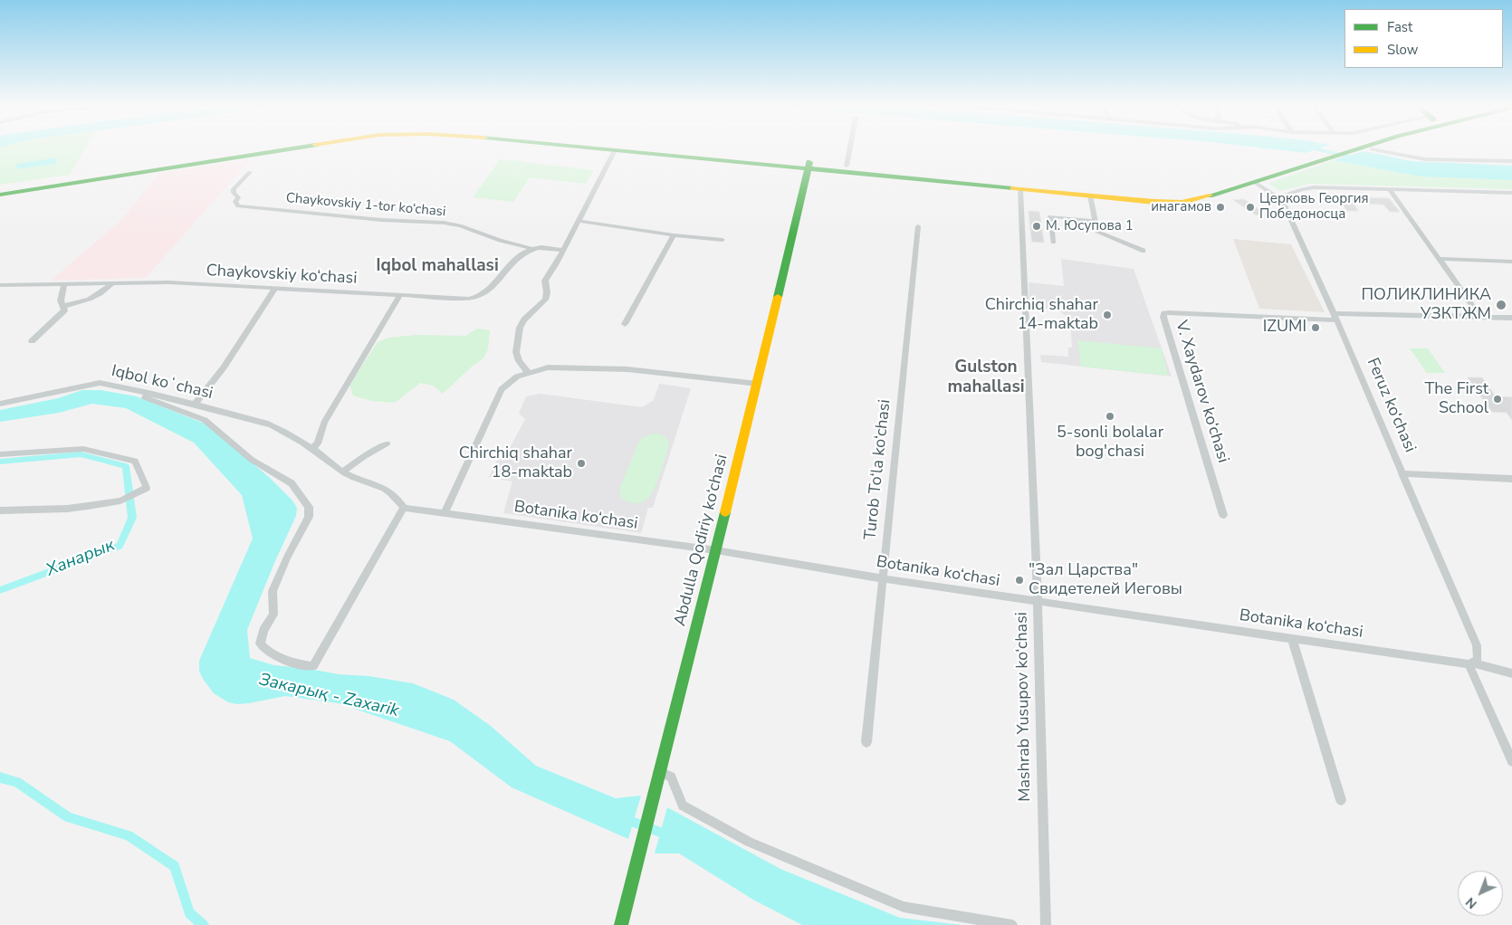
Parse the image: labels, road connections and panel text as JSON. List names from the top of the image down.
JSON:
{
  "streets": {
    "main road": ["Abdulla Qodiriy ko‘chasi"],
    "street": [
      "Chaykovskiy 1-tor ko‘chasi",
      "Chaykovskiy ko‘chasi",
      "Iqbol koʻchasi",
      "V. Xaydarov ko‘chasi",
      "Feruz ko‘chasi",
      "Turob To‘la ko‘chasi",
      "Botanika ko‘chasi",
      "Mashrab Yusupov ko‘chasi"
    ]
  },
  "crossings": [
    ["Chaykovskiy 1-tor ko‘chasi", "Chaykovskiy ko‘chasi"],
    ["Iqbol koʻchasi", "Botanika ko‘chasi"],
    ["V. Xaydarov ko‘chasi", "Feruz ko‘chasi"],
    ["Feruz ko‘chasi", "Botanika ko‘chasi"],
    ["Turob To‘la ko‘chasi", "Botanika ko‘chasi"],
    ["Botanika ko‘chasi", "Abdulla Qodiriy ko‘chasi"],
    ["Botanika ko‘chasi", "Mashrab Yusupov ko‘chasi"]
  ],
  "districts": ["Iqbol mahallasi", "Gulston mahallasi"],
  "water": ["Ханарык", "Закарық - Zaxarik"],
  "places": [
    "инагамов",
    "Церковь Георгия Победоносца",
    "М. Юсупова 1",
    "ПОЛИКЛИНИКА УЗКТЖМ",
    "Chirchiq shahar 14-maktab",
    "IZUMI",
    "The First School",
    "5-sonli bolalar bog'chasi",
    "Chirchiq shahar 18-maktab",
    "\"Зал Царства\" Свидетелей Иеговы"
  ],
  "legend": ["Fast", "Slow"],
  "north": "bottom left"
}
